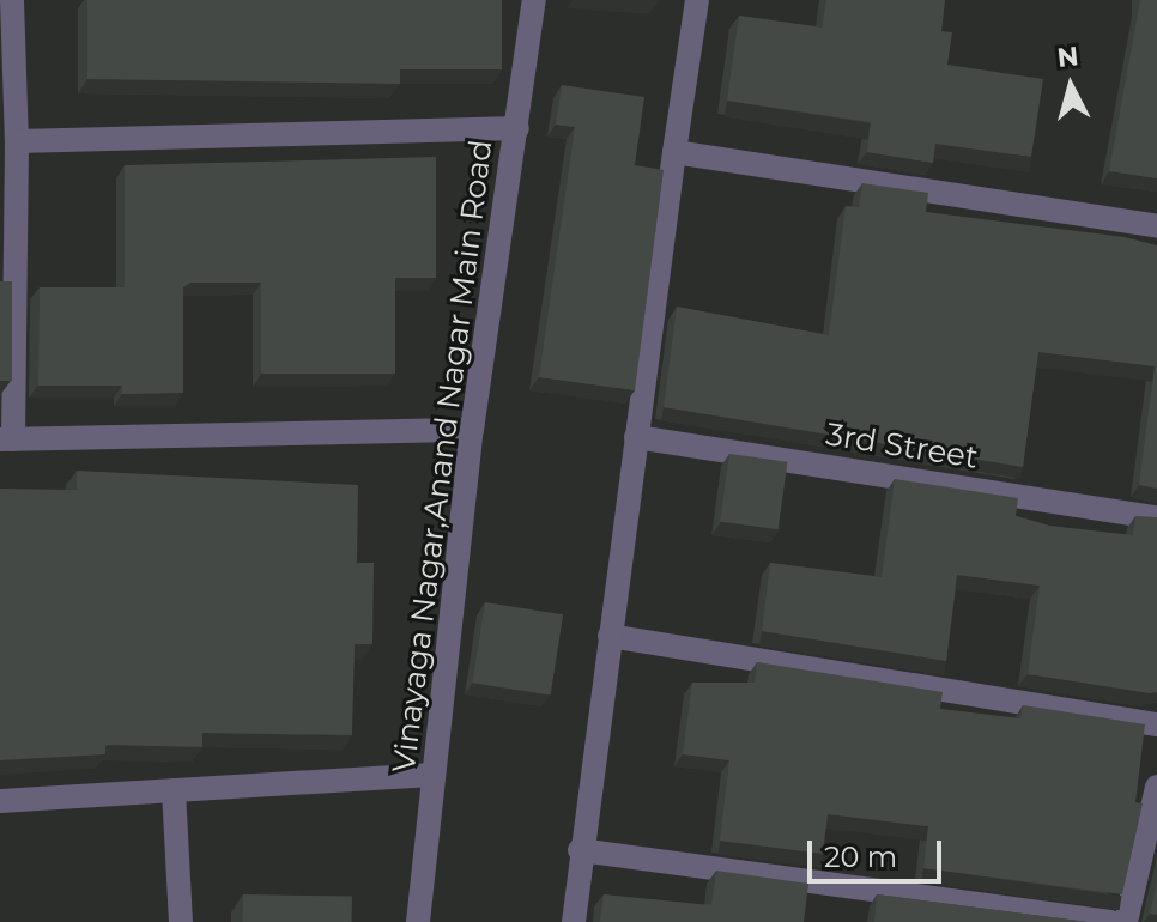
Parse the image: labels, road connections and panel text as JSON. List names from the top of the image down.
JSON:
{
  "streets": {
    "street": ["3rd Street", "Vinayaga Nagar,Anand Nagar Main Road"]
  },
  "scale_bar": "20 m",
  "north": "top"
}
